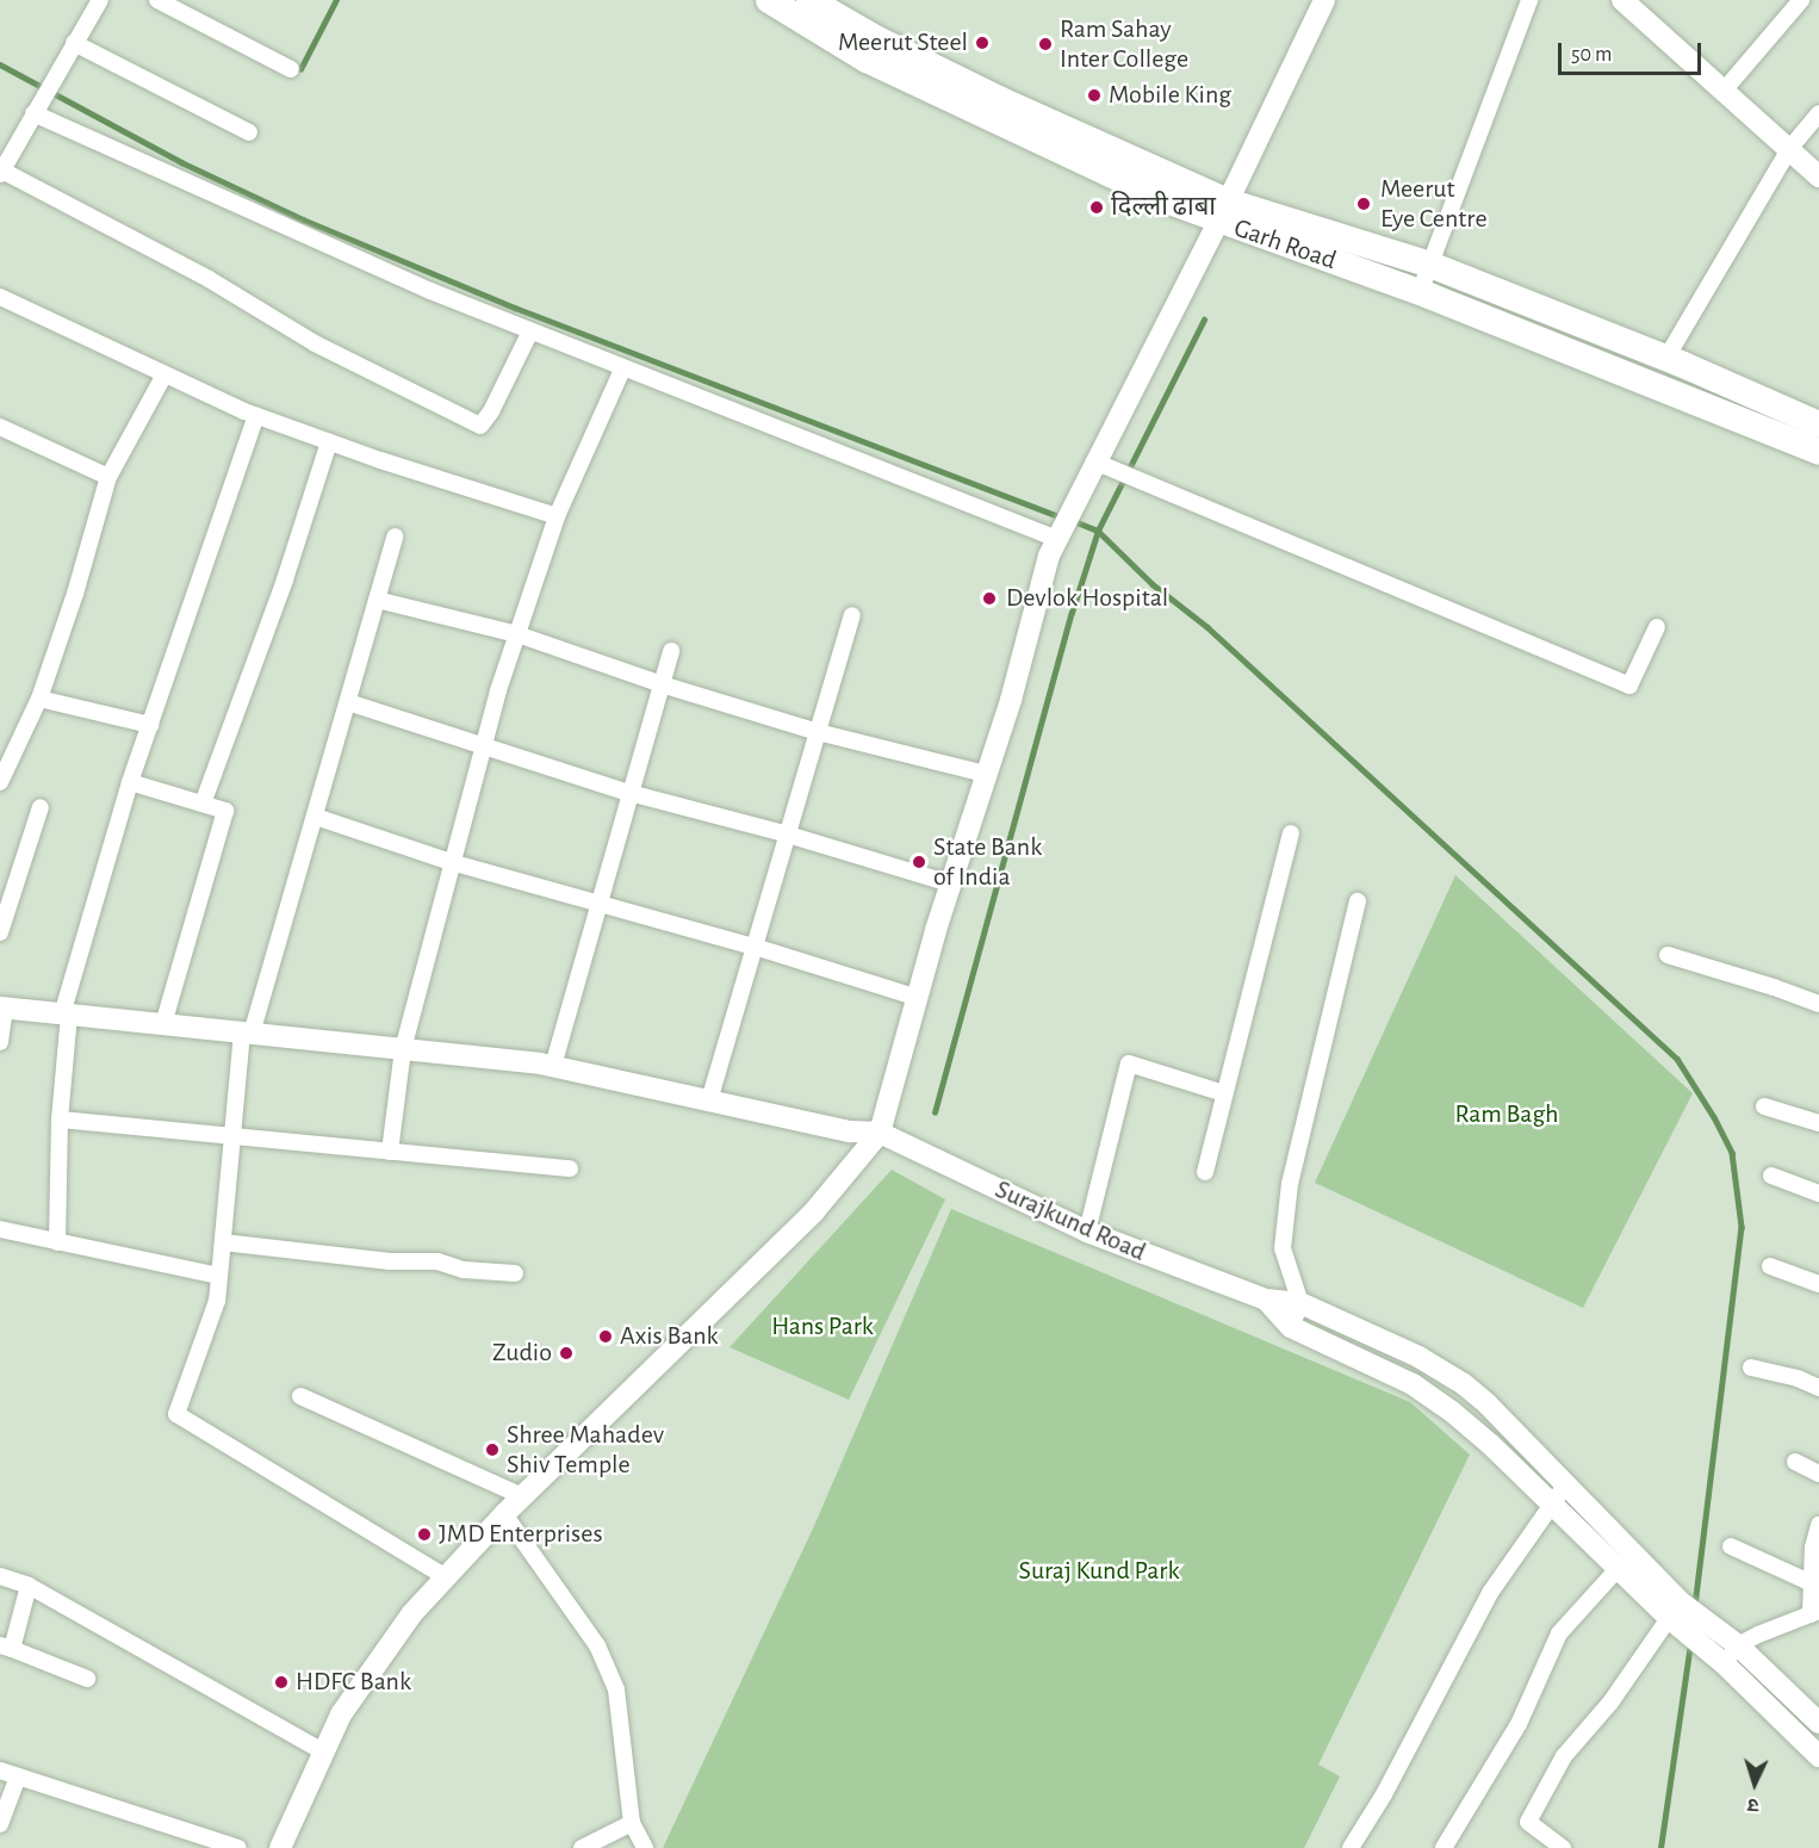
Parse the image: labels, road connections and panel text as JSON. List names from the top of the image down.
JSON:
{
  "streets": {
    "main road": ["Garh Road"],
    "street": ["Surajkund Road"]
  },
  "parks": ["Ram Bagh", "Hans Park", "Suraj Kund Park"],
  "places": [
    "Meerut Steel",
    "Ram Sahay Inter College",
    "Mobile King",
    "Meerut Eye Centre",
    "दिल्ली ढाबा",
    "Devlok Hospital",
    "State Bank of India",
    "Axis Bank",
    "Zudio",
    "Shree Mahadev Shiv Temple",
    "JMD Enterprises",
    "HDFC Bank"
  ],
  "scale_bar": "50 m",
  "north": "bottom"
}
